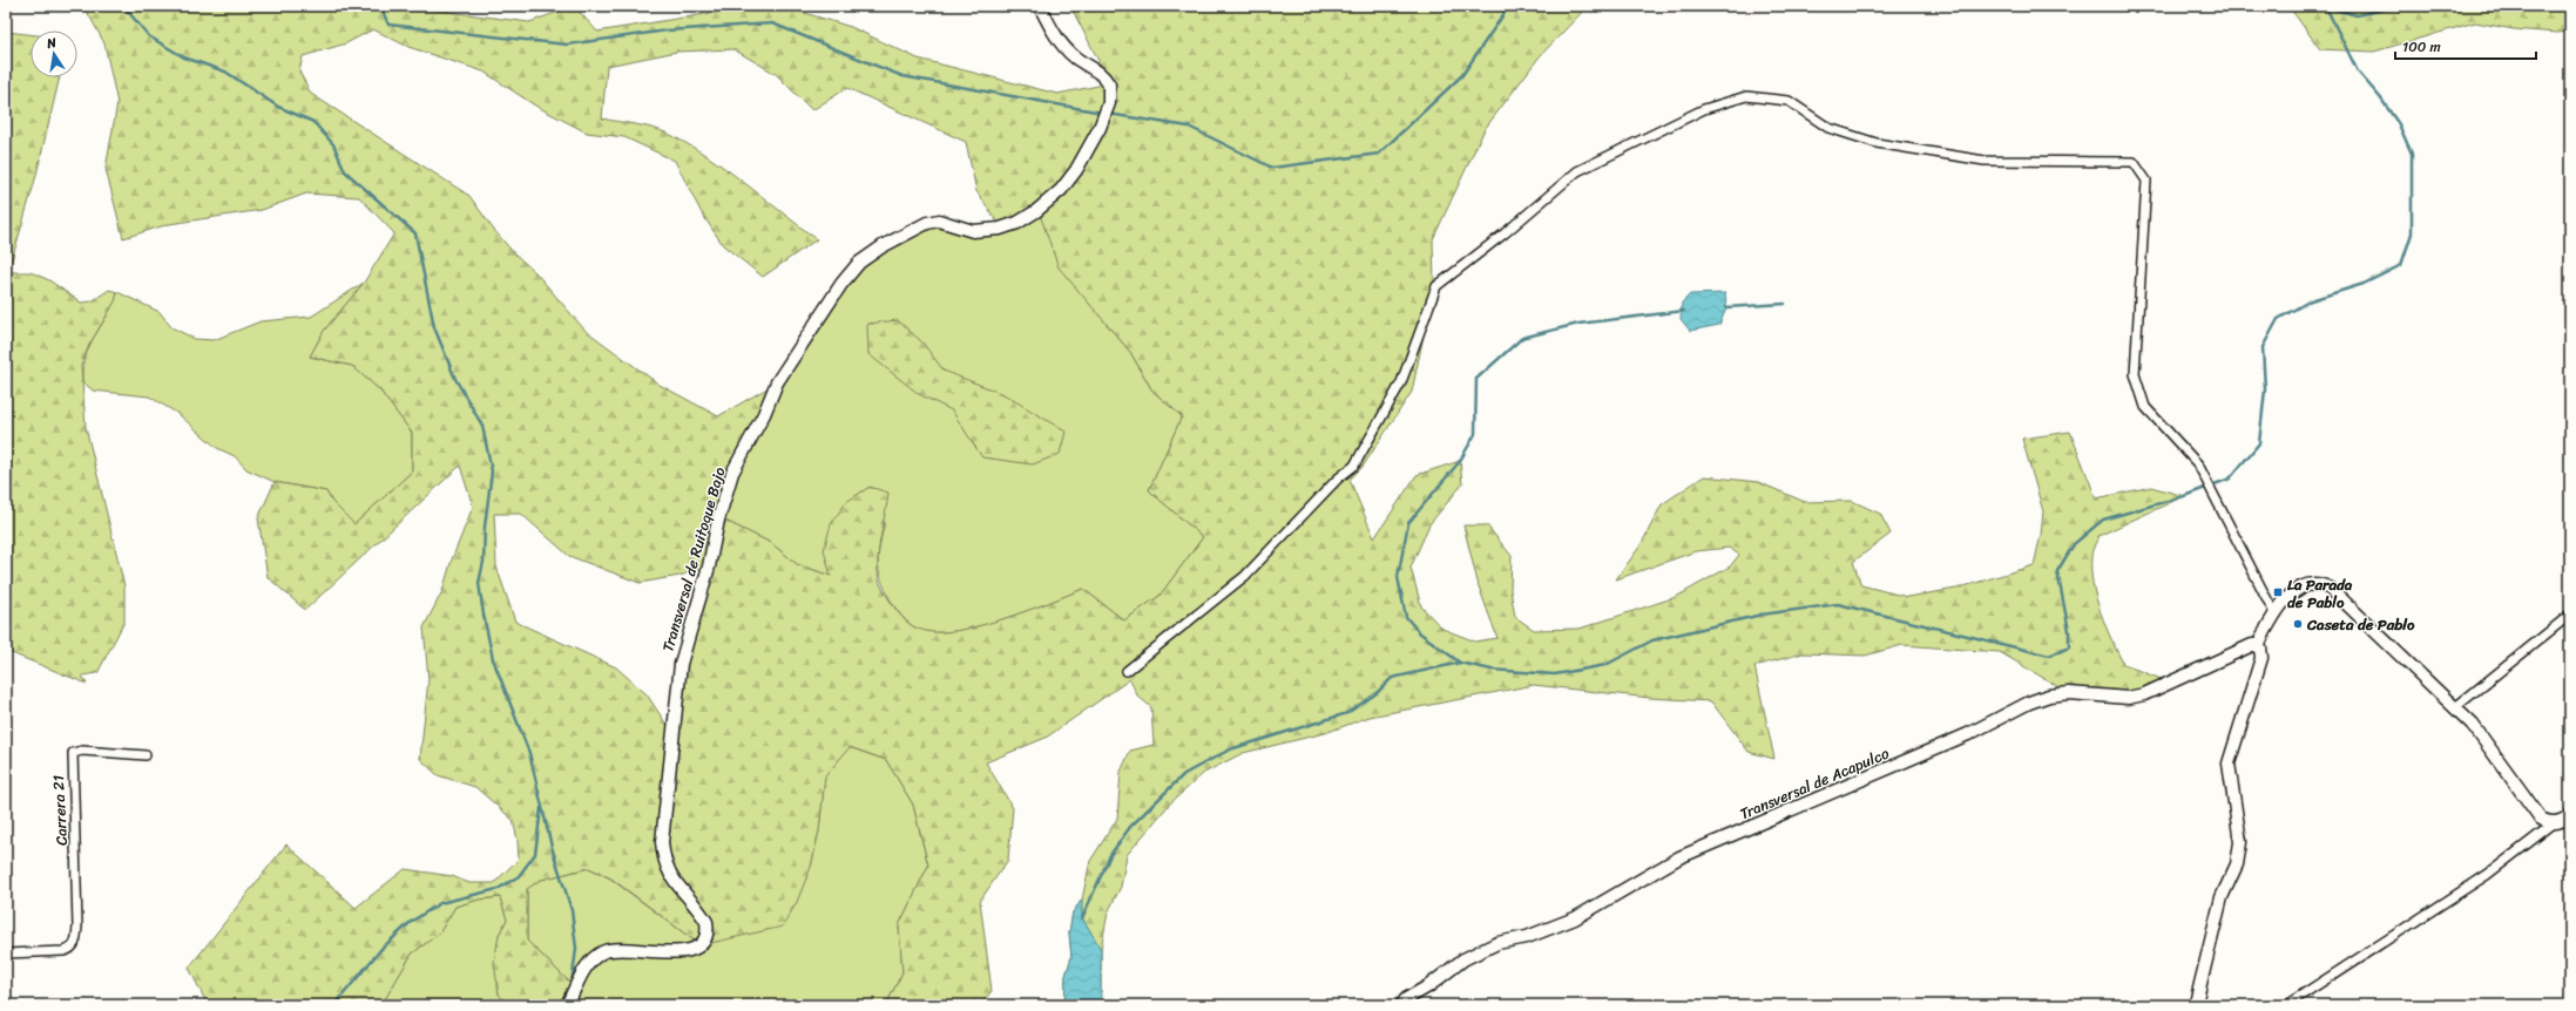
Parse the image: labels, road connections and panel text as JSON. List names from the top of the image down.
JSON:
{
  "streets": {
    "street": ["Transversal de Ruitoque Bajo", "Transversal de Acapulco", "Carrera 21"]
  },
  "places": {
    "transit": ["La Parada de Pablo"],
    "other": ["Caseta de Pablo"]
  },
  "scale_bar": "100 m",
  "north": "top"
}
